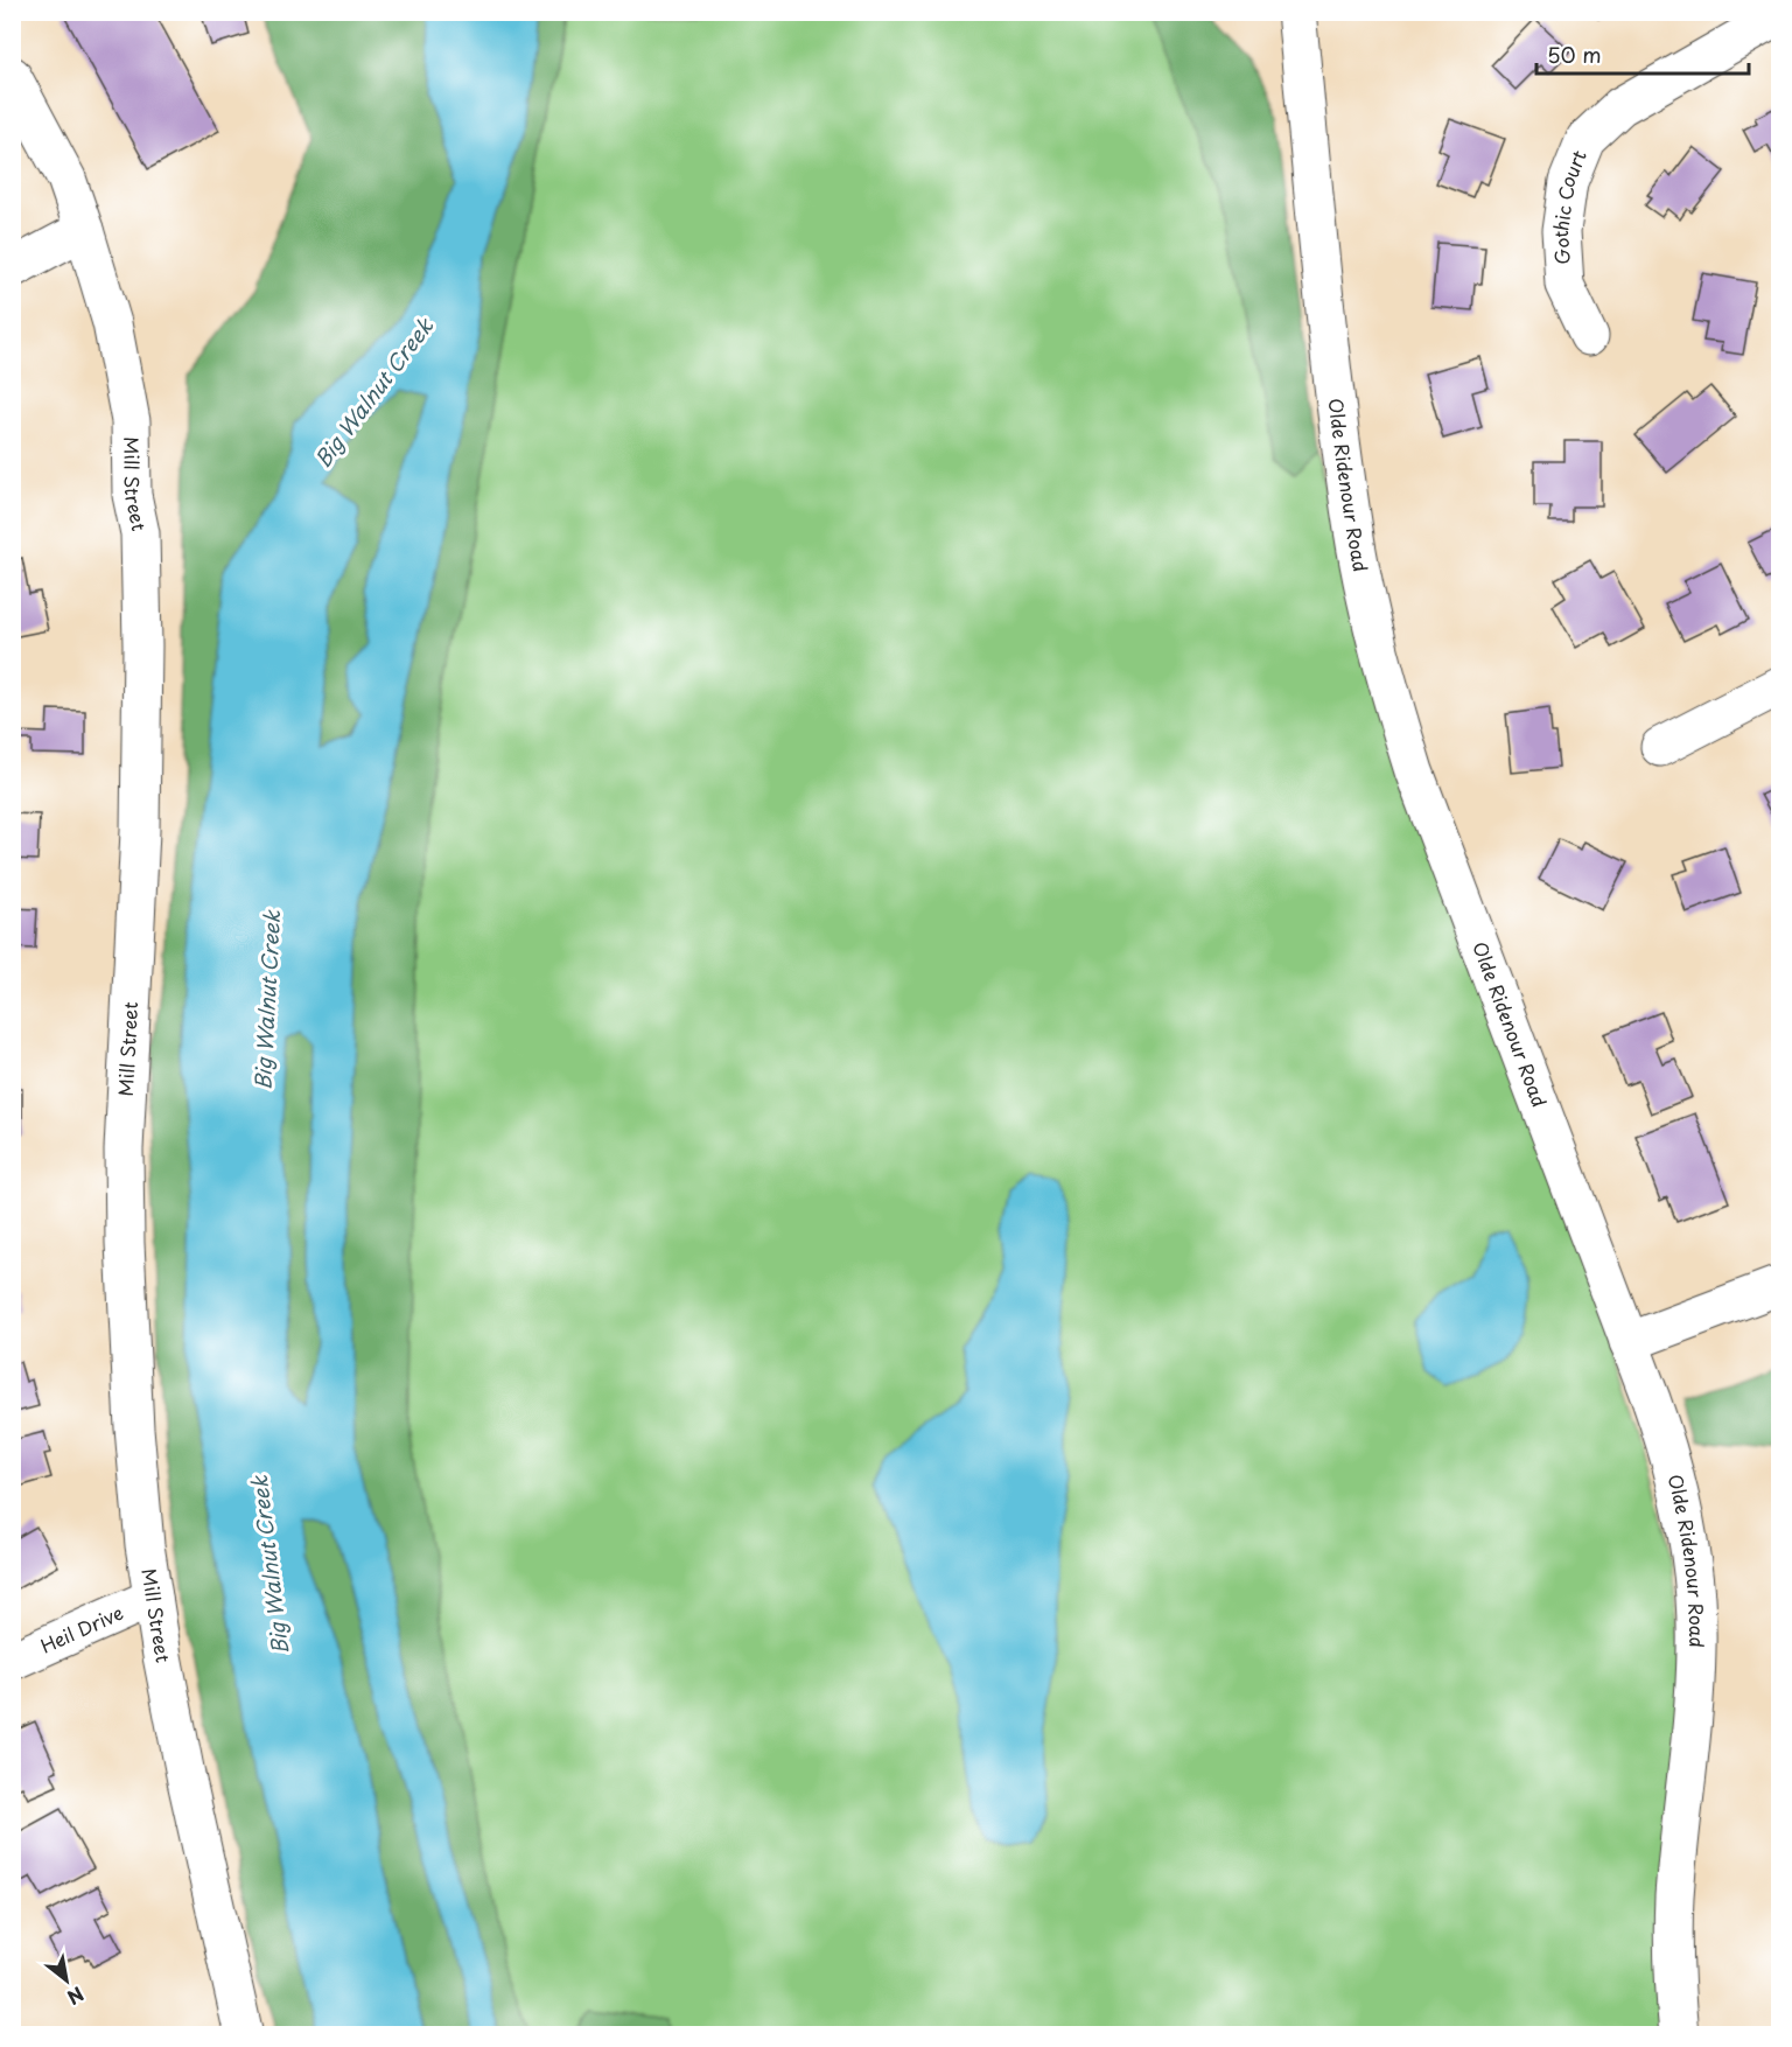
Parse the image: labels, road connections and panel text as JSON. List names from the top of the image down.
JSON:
{
  "streets": {
    "main road": [
      "Gothic Court",
      "Mill Street",
      "Olde Ridenour Road",
      "Heil Drive"
    ]
  },
  "crossings": [
    ["Mill Street", "Heil Drive"]
  ],
  "water": ["Big Walnut Creek"],
  "scale_bar": "50 m",
  "north": "bottom right"
}
